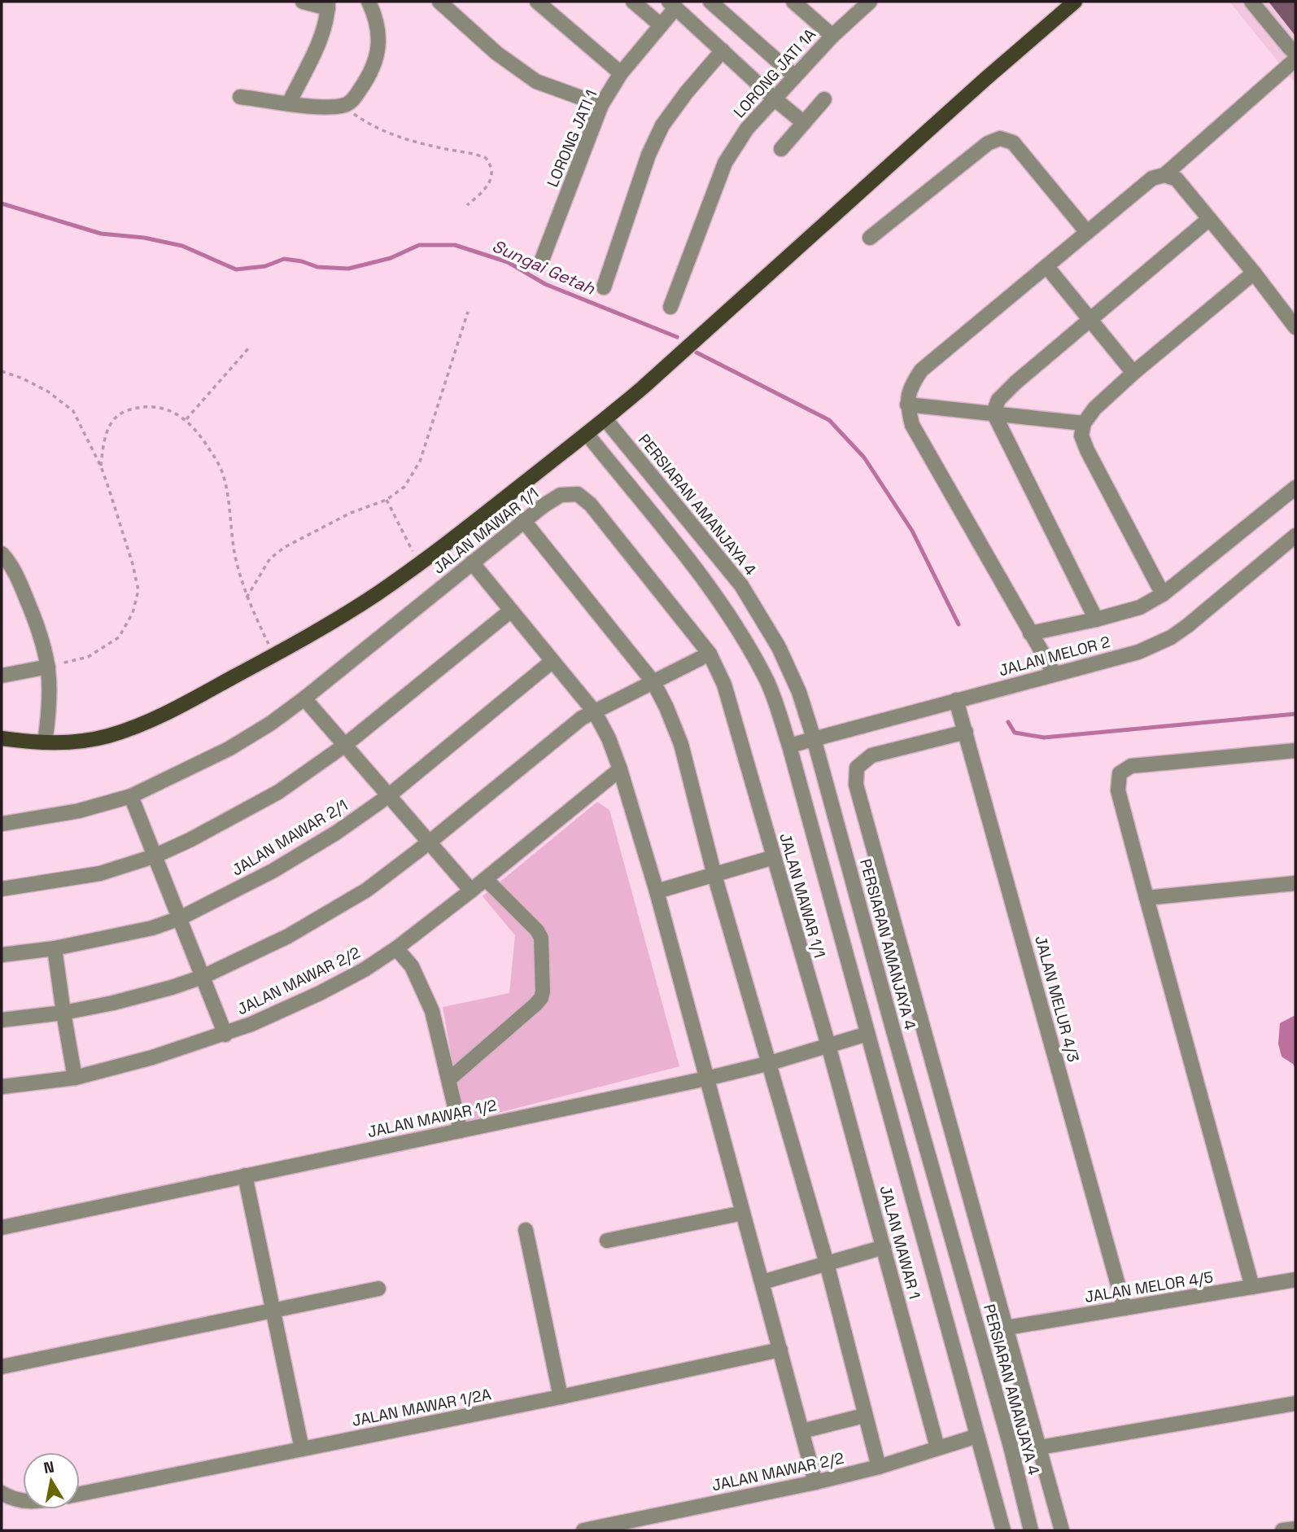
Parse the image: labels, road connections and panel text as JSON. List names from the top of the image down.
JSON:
{
  "streets": {
    "street": [
      "LORONG JATI 1A",
      "LORONG JATI 1",
      "PERSIARAN AMANJAYA 4",
      "JALAN MAWAR 1/1",
      "JALAN MELOR 2",
      "JALAN MAWAR 2/1",
      "JALAN MAWAR 2/2",
      "JALAN MELUR 4/3",
      "JALAN MAWAR 1/2",
      "JALAN MAWAR 1",
      "JALAN MELOR 4/5",
      "JALAN MAWAR 1/2A"
    ]
  },
  "crossings": [
    ["PERSIARAN AMANJAYA 4", "JALAN MELOR 2"],
    ["JALAN MAWAR 1/1", "JALAN MAWAR 1/2"],
    ["JALAN MAWAR 1/1", "JALAN MAWAR 1"],
    ["JALAN MELOR 2", "JALAN MELUR 4/3"],
    ["JALAN MAWAR 2/2", "JALAN MAWAR 1"],
    ["JALAN MELUR 4/3", "JALAN MELOR 4/5"],
    ["JALAN MAWAR 1/2", "JALAN MAWAR 1"]
  ],
  "water": ["Sungai Getah"],
  "north": "top"
}
